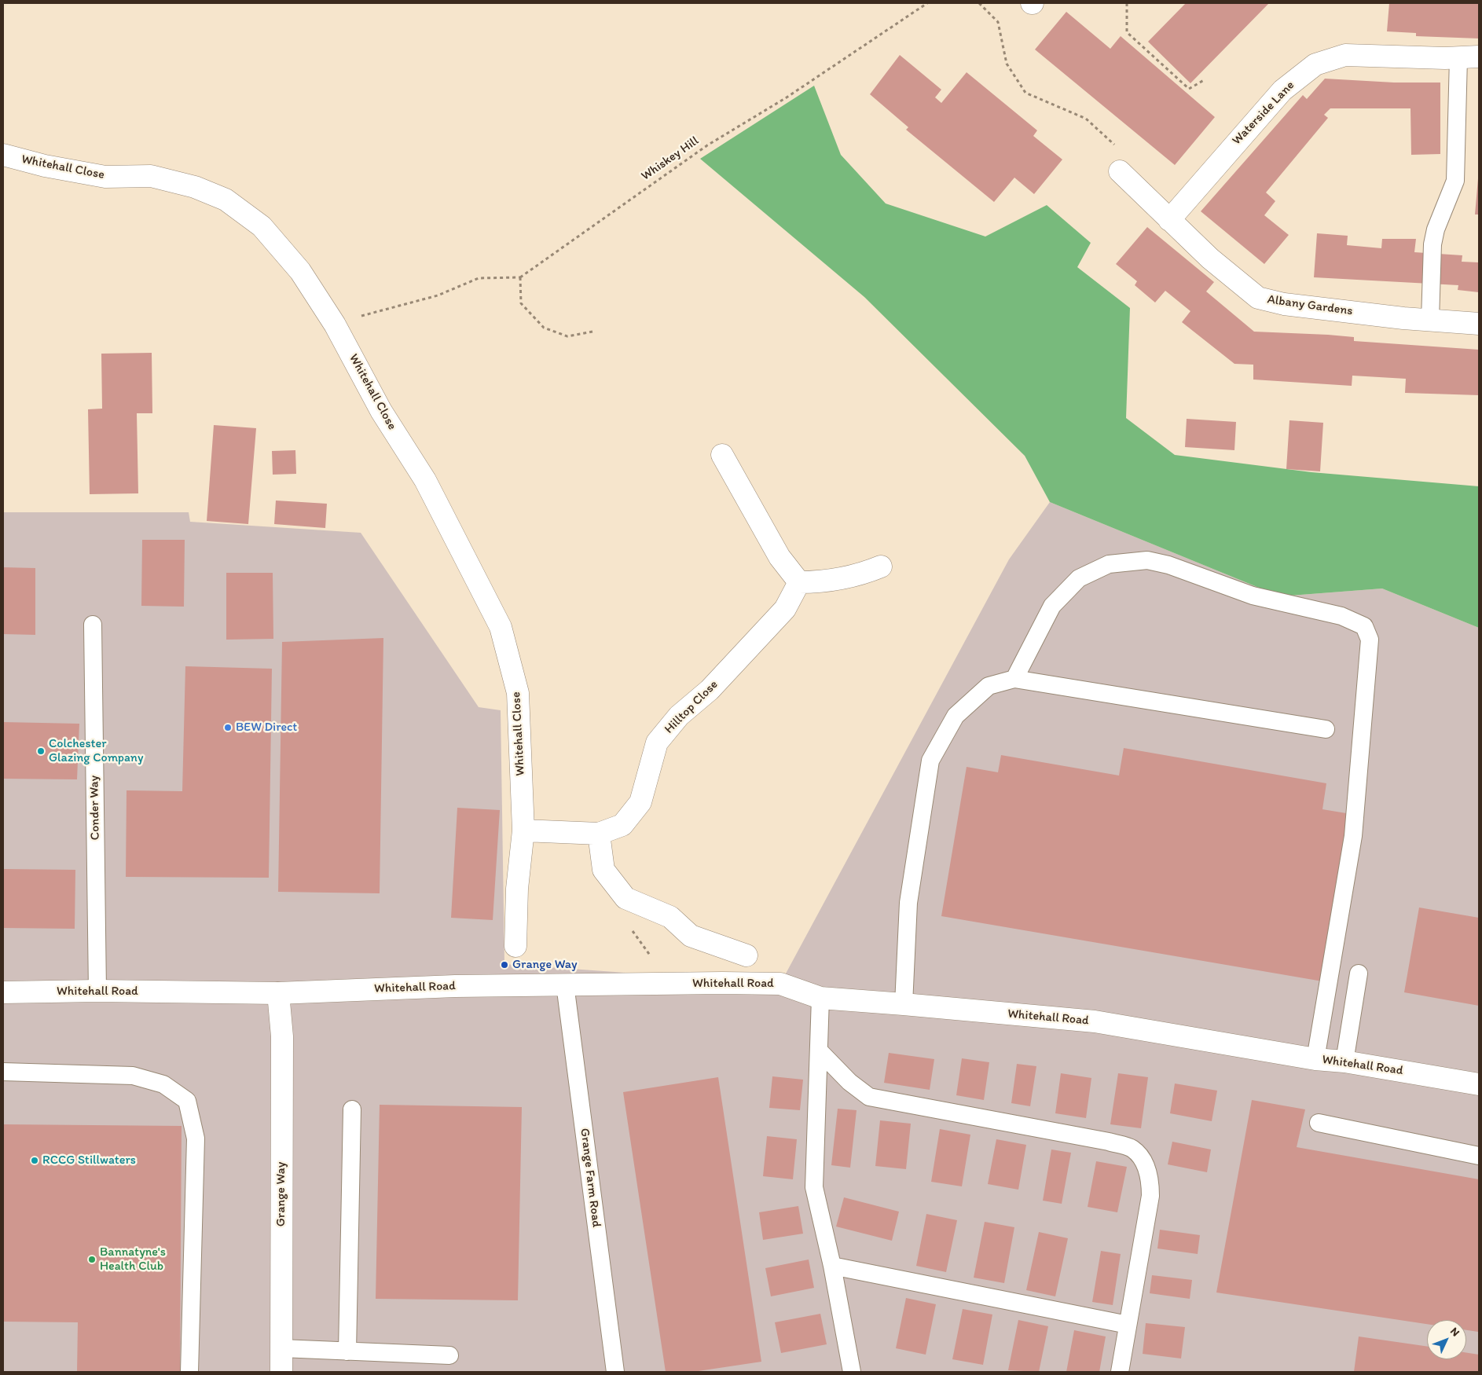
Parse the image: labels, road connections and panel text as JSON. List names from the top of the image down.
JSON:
{
  "streets": {
    "street": [
      "Waterside Lane",
      "Whitehall Close",
      "Albany Gardens",
      "Hilltop Close",
      "Whitehall Road",
      "Grange Way"
    ],
    "lane": ["Conder Way", "Grange Farm Road"],
    "path": ["Whiskey Hill"]
  },
  "crossings": [
    ["Waterside Lane", "Albany Gardens"],
    ["Conder Way", "Whitehall Road"],
    ["Whitehall Road", "Grange Farm Road"],
    ["Whitehall Road", "Grange Way"]
  ],
  "places": [
    "BEW Direct",
    "Colchester Glazing Company",
    "Grange Way",
    "RCCG Stillwaters",
    "Bannatyne's Health Club"
  ],
  "north": "top right"
}
